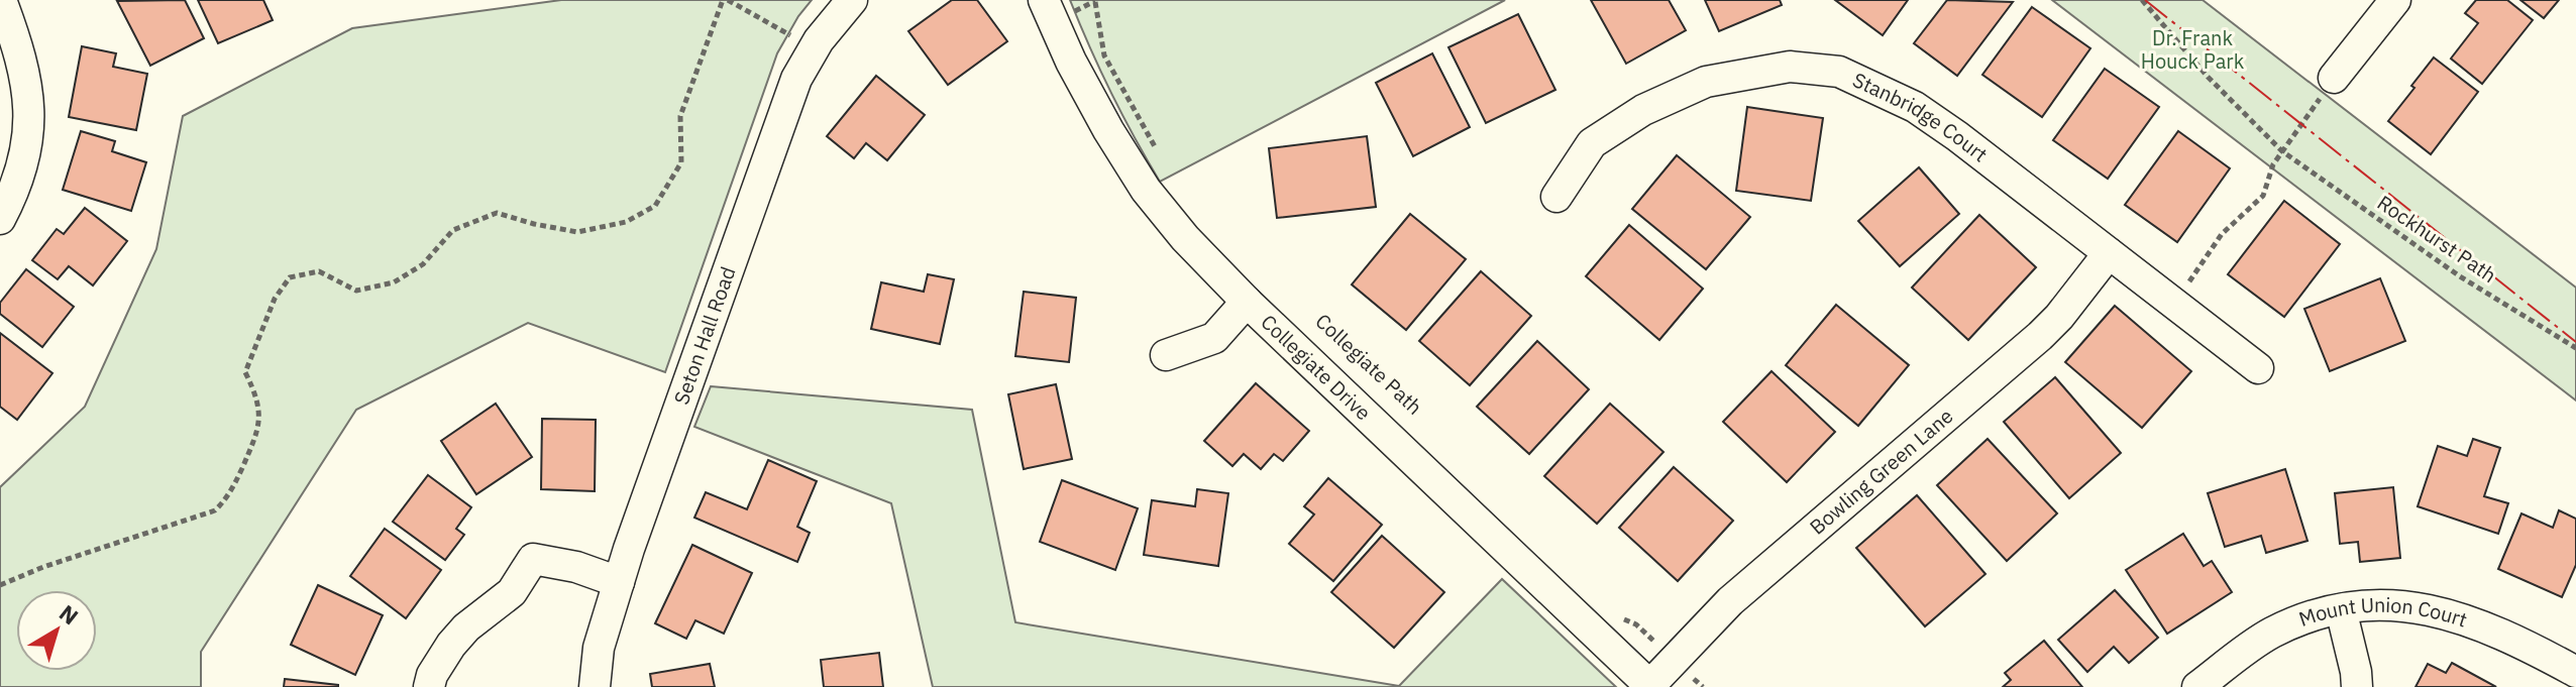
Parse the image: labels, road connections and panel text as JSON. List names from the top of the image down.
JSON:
{
  "streets": {
    "street": [
      "Stanbridge Court",
      "Seton Hall Road",
      "Collegiate Drive",
      "Bowling Green Lane",
      "Mount Union Court"
    ],
    "path": ["Rockhurst Path"]
  },
  "crossings": [
    ["Stanbridge Court", "Bowling Green Lane"],
    ["Collegiate Drive", "Bowling Green Lane"]
  ],
  "parks": ["Dr. Frank Houck Park"],
  "north": "top right"
}
